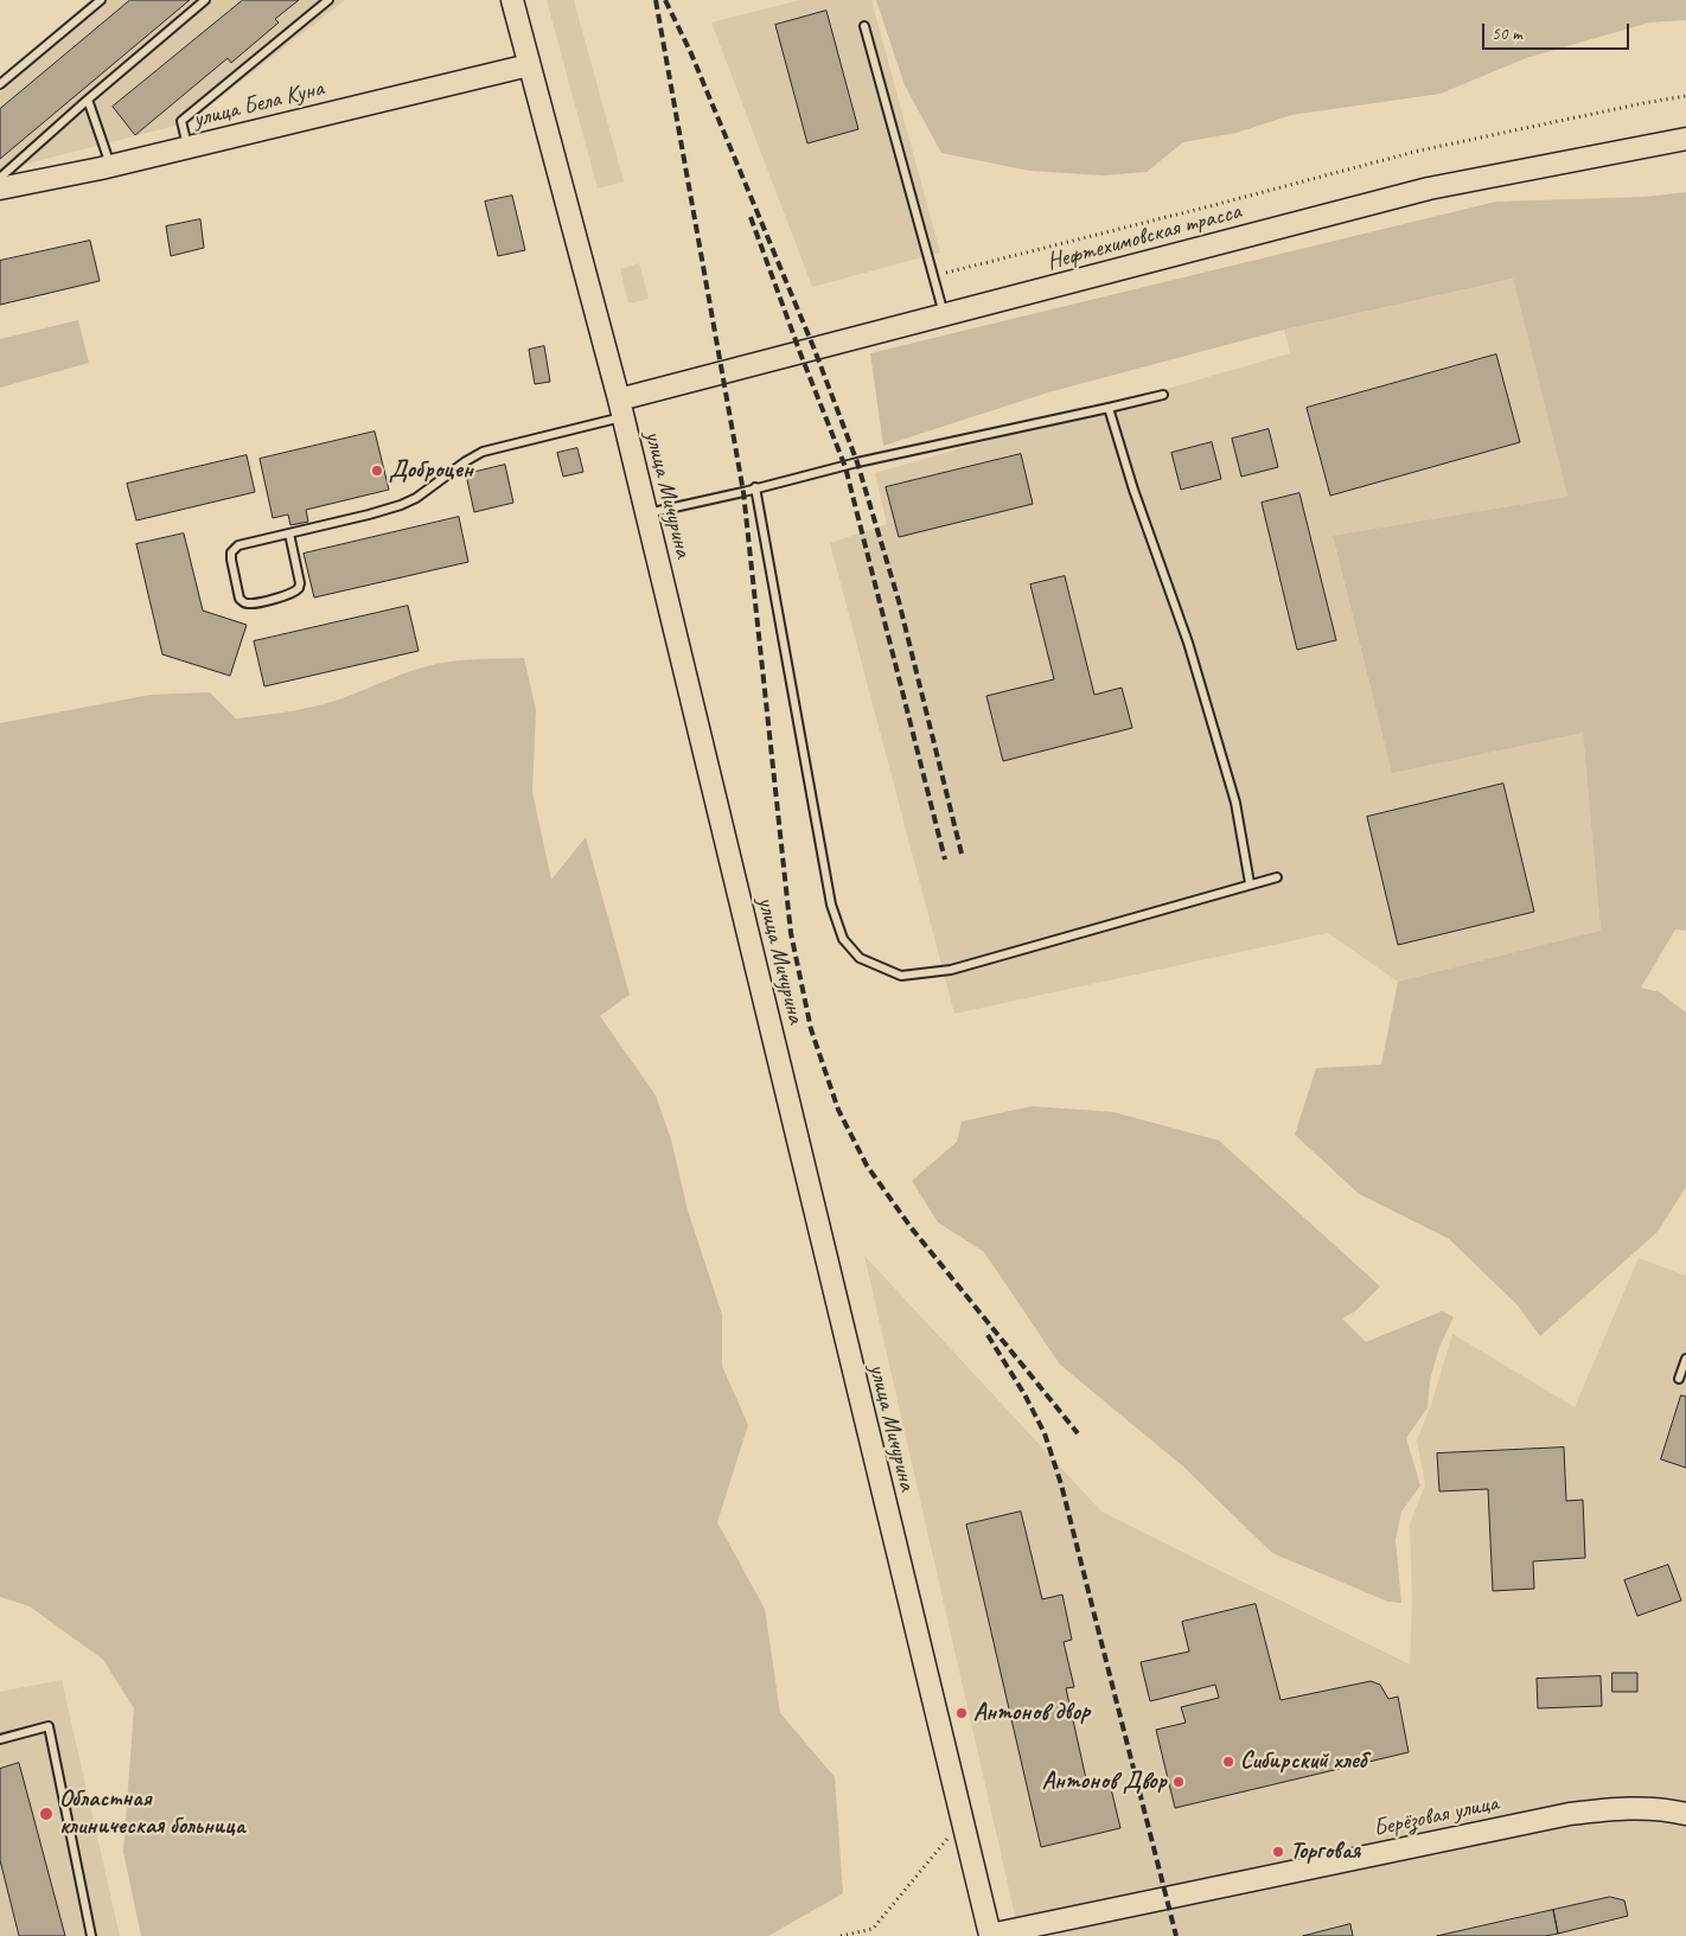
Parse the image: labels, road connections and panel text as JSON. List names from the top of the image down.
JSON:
{
  "streets": {
    "street": [
      "улица Бела Куна",
      "Нефтехимовская трасса",
      "улица Мичурина",
      "Берёзовая улица"
    ]
  },
  "crossings": [
    ["улица Бела Куна", "улица Мичурина"],
    ["Нефтехимовская трасса", "улица Мичурина"],
    ["улица Мичурина", "Берёзовая улица"]
  ],
  "places": [
    "Доброцен",
    "Антонов двор",
    "Сибирский хлеб",
    "Антонов Двор",
    "Областная клиническая больница",
    "Торговая"
  ],
  "scale_bar": "50 m"
}
